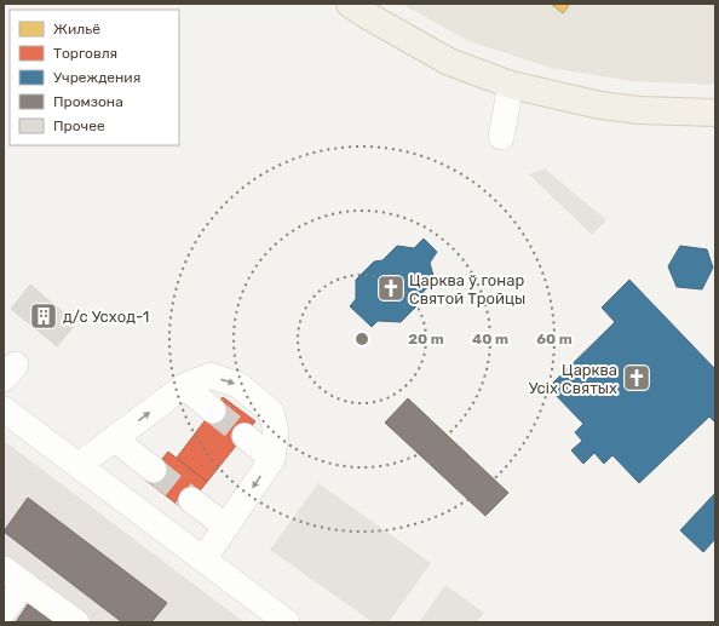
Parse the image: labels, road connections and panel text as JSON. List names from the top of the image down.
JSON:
{
  "places": {
    "church": ["Царква ў гонар Святой Тройцы", "Царква Усіх Святых"],
    "building": ["д/с Усход-1"]
  },
  "legend": [
    "Жильё",
    "Торговля",
    "Учреждения",
    "Промзона",
    "Прочее"
  ],
  "rings": ["20 m", "40 m", "60 m"]
}
